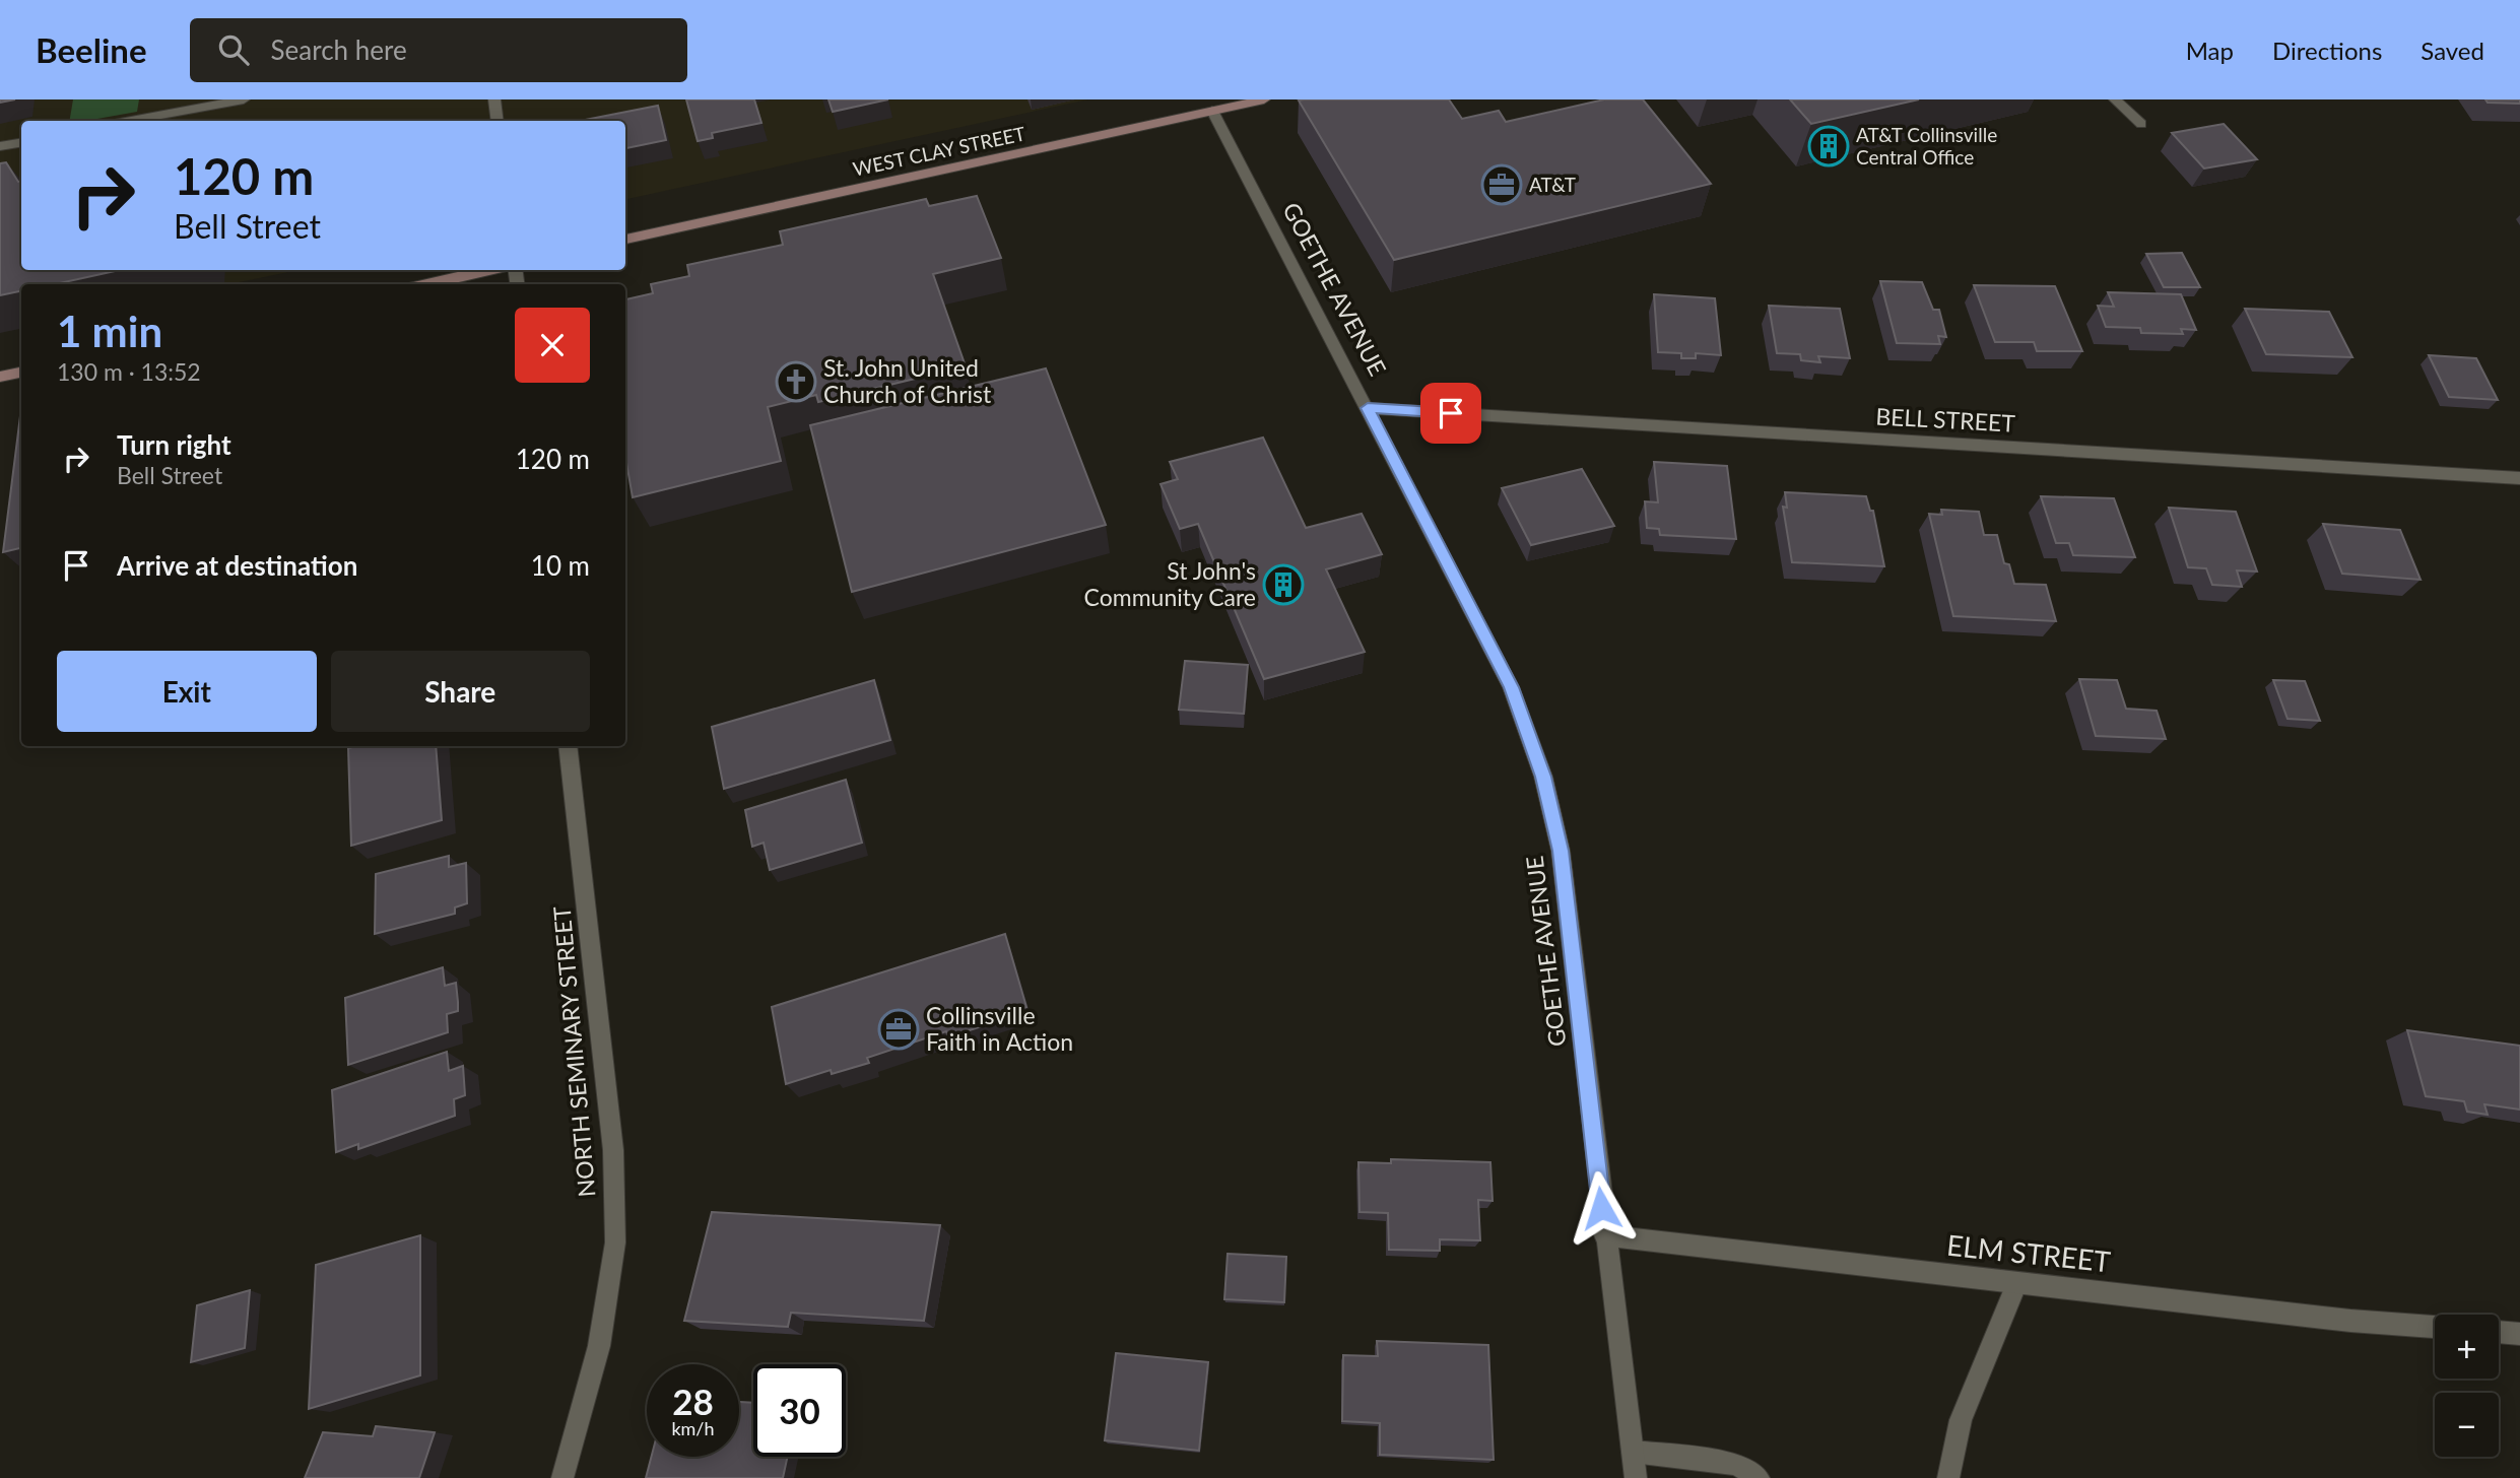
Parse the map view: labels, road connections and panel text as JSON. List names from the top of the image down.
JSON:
{
  "streets": {
    "main road": ["WEST CLAY STREET"],
    "street": [
      "GOETHE AVENUE",
      "BELL STREET",
      "NORTH SEMINARY STREET",
      "ELM STREET"
    ]
  },
  "crossings": [
    ["WEST CLAY STREET", "GOETHE AVENUE"],
    ["GOETHE AVENUE", "BELL STREET"],
    ["GOETHE AVENUE", "ELM STREET"]
  ],
  "places": {
    "building": ["AT&T Collinsville Central Office", "St John's Community Care"],
    "office": ["AT&T", "Collinsville Faith in Action"],
    "church": ["St. John United Church of Christ"]
  },
  "page": {
    "header": "Beeline",
    "search": "Search here",
    "nav": ["Map", "Directions", "Saved"],
    "turn": ["120 m", "Bell Street"],
    "heading": ["1 min", "130 m · 13:52"],
    "list": [
      {
        "name": "Turn right",
        "note": "Bell Street",
        "value": "120 m"
      },
      {
        "name": "Arrive at destination",
        "value": "10 m"
      }
    ],
    "buttons": ["Exit", "Share"],
    "map_buttons": ["+", "−"],
    "speed": "28 km/h",
    "limit": "30"
  }
}
